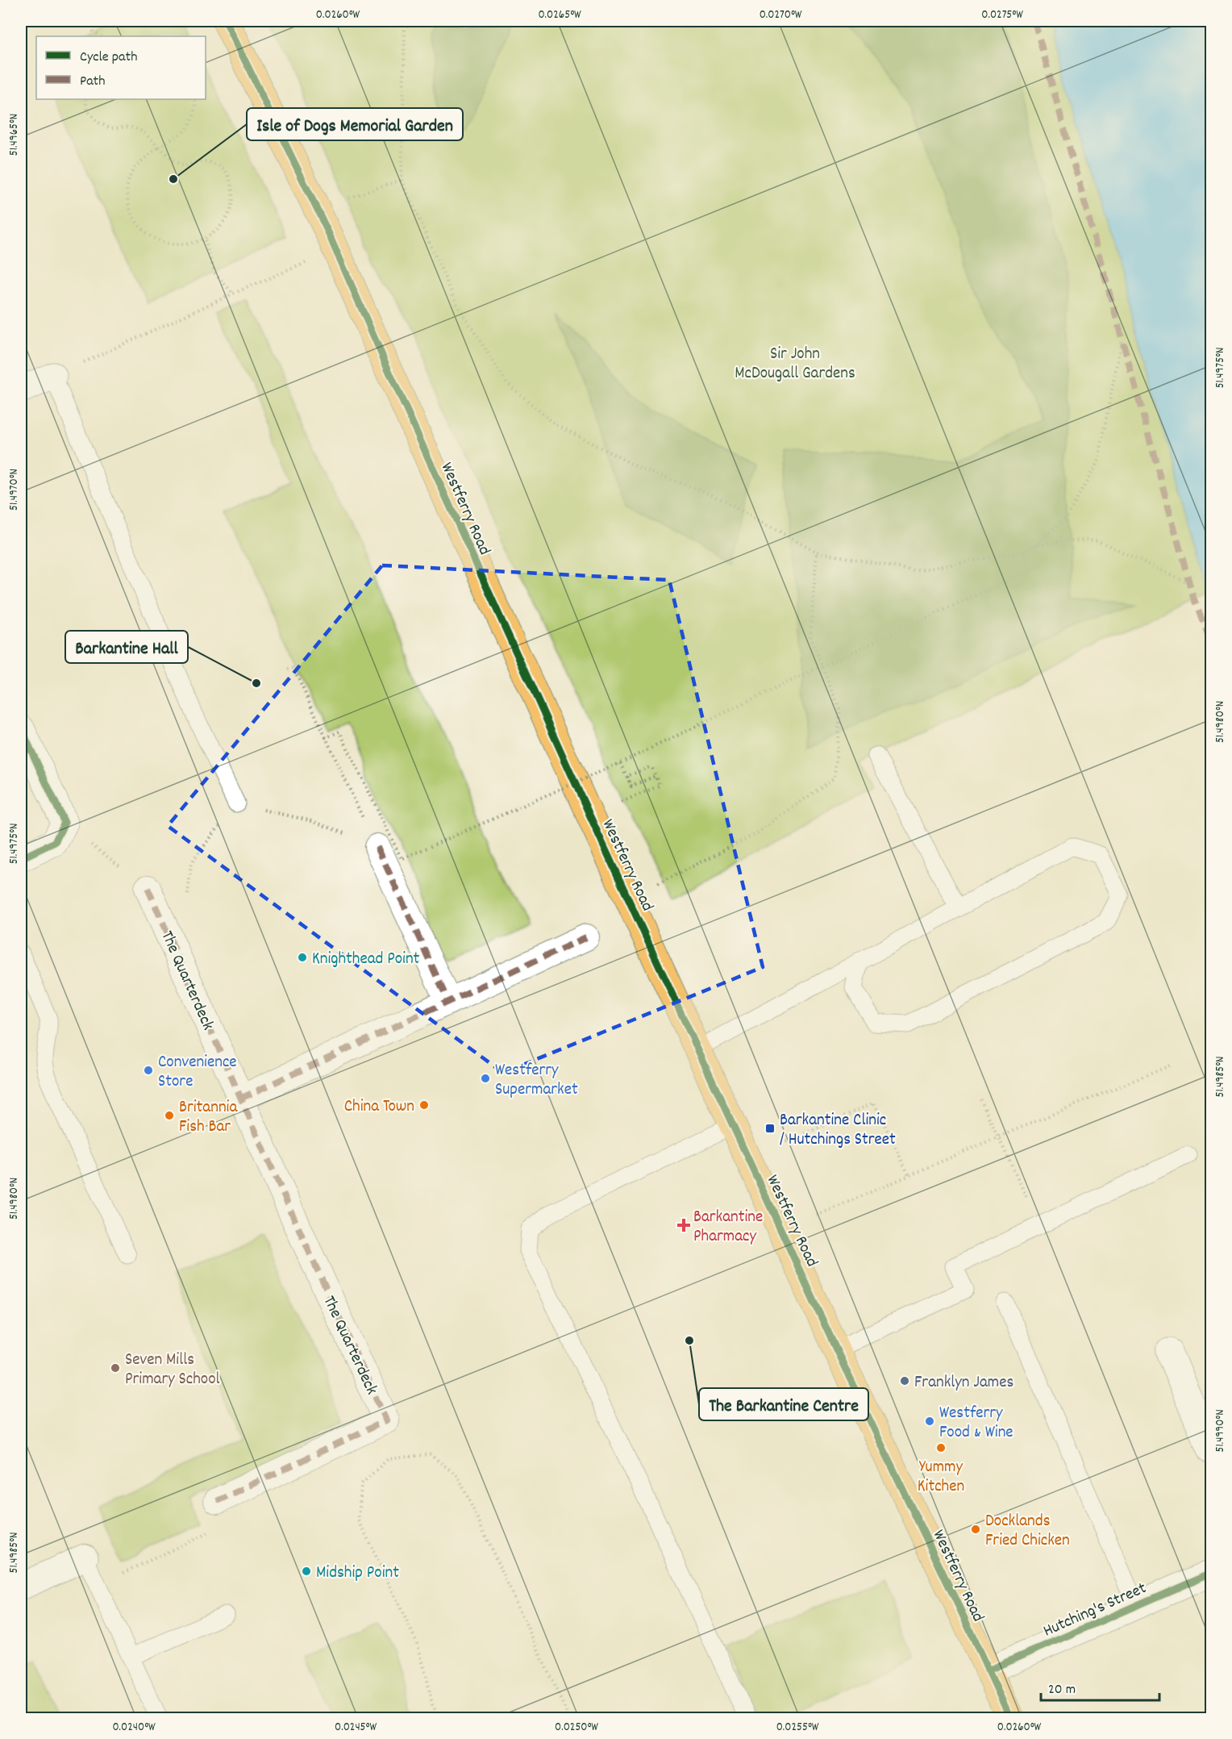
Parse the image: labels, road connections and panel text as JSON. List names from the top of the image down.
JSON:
{
  "streets": {
    "main road": ["Westferry Road"],
    "street": ["The Quarterdeck", "Hutching's Street"]
  },
  "crossings": [
    ["Westferry Road", "Hutching's Street"]
  ],
  "parks": ["Sir John McDougall Gardens"],
  "places": {
    "other": [
      "Isle of Dogs Memorial Garden",
      "Barkantine Hall",
      "Knighthead Point",
      "Convenience Store",
      "Westferry Supermarket",
      "China Town",
      "Britannia Fish Bar",
      "The Barkantine Centre",
      "Seven Mills Primary School",
      "Franklyn James",
      "Westferry Food & Wine",
      "Yummy Kitchen",
      "Docklands Fried Chicken",
      "Midship Point"
    ],
    "transit": ["Barkantine Clinic / Hutchings Street"],
    "health": ["Barkantine Pharmacy"]
  },
  "legend": ["Cycle path", "Path"],
  "scale_bar": "20 m",
  "coordinates": [
    "0.0260°W",
    "0.0265°W",
    "0.0270°W",
    "0.0275°W",
    "51.4965°N",
    "51.4975°N",
    "51.4970°N",
    "51.4980°N",
    "51.4985°N",
    "51.4990°N",
    "0.0240°W",
    "0.0245°W",
    "0.0250°W",
    "0.0255°W"
  ]
}
